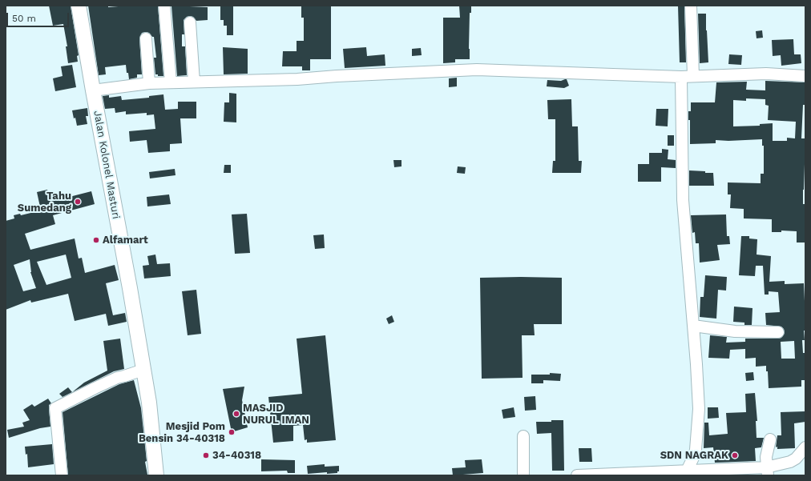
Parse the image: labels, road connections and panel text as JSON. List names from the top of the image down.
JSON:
{
  "streets": {
    "main road": ["Jalan Kolonel Masturi"]
  },
  "places": [
    "Tahu Sumedang",
    "Alfamart",
    "MASJID NURUL IMAN",
    "Mesjid Pom Bensin 34-40318",
    "34-40318",
    "SDN NAGRAK"
  ],
  "scale_bar": "50 m"
}
